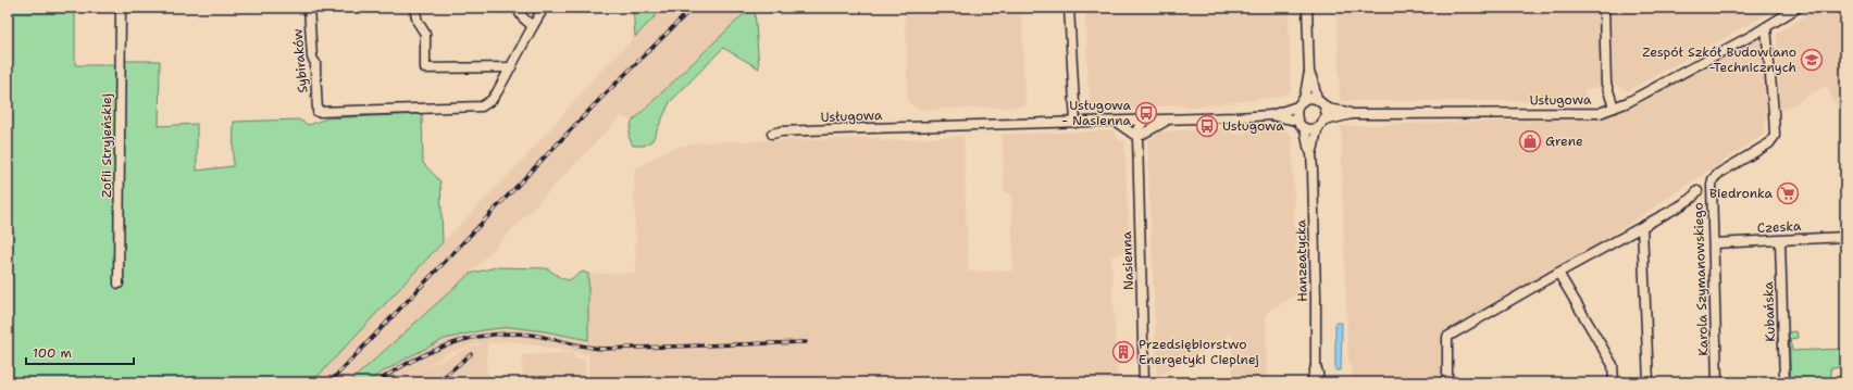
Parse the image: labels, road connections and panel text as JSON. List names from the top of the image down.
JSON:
{
  "streets": {
    "street": [
      "Sybiraków",
      "Usługowa",
      "Zofii Stryjeńskiej",
      "Czeska",
      "Nasienna",
      "Hanzeatycka",
      "Karola Szymanowskiego",
      "Kubańska"
    ]
  },
  "crossings": [
    ["Usługowa", "Nasienna"],
    ["Usługowa", "Hanzeatycka"],
    ["Usługowa", "Karola Szymanowskiego"],
    ["Czeska", "Karola Szymanowskiego"],
    ["Czeska", "Kubańska"]
  ],
  "places": {
    "school or university": ["Zespół Szkół Budowlano -Technicznych"],
    "bus stop": ["Usługowa - Nasienna", "Usługowa"],
    "shop": ["Grene"],
    "supermarket": ["Biedronka"],
    "building": ["Przedsiębiorstwo Energetyki Cieplnej"]
  },
  "scale_bar": "100 m"
}
